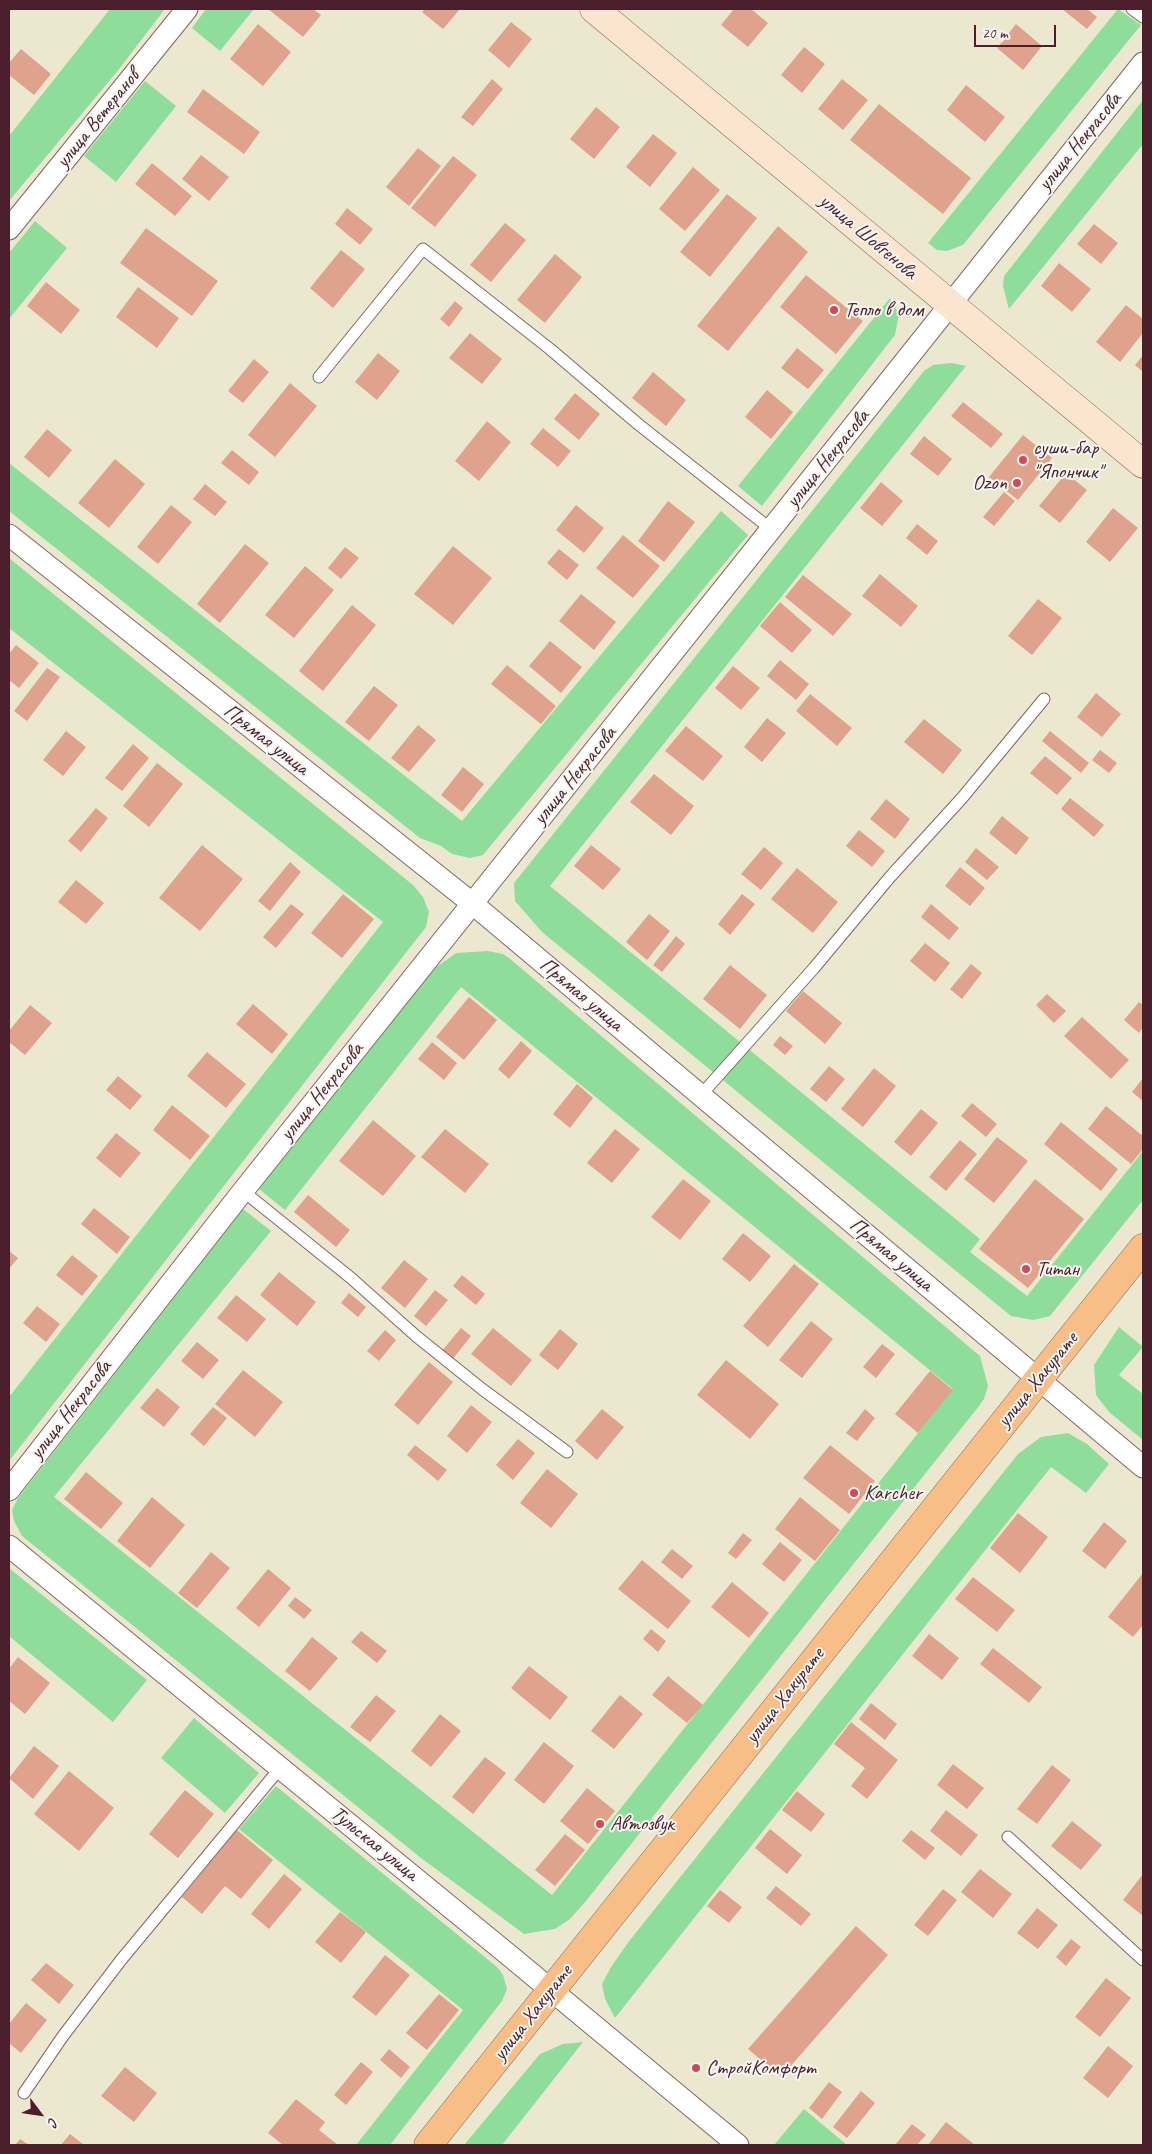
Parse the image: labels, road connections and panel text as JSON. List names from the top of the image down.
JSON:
{
  "streets": {
    "main road": ["улица Шовгенова", "улица Хакурате"],
    "street": [
      "улица Ветеранов",
      "улица Некрасова",
      "Прямая улица",
      "Тульская улица"
    ]
  },
  "crossings": [
    ["улица Некрасова", "улица Шовгенова"],
    ["улица Некрасова", "Прямая улица"],
    ["Прямая улица", "улица Хакурате"],
    ["улица Хакурате", "Тульская улица"]
  ],
  "places": [
    "Тепло в дом",
    "суши-бар \"Япончик\"",
    "Ozon",
    "Титан",
    "Karcher",
    "Автозвук",
    "СтройКомфорт"
  ],
  "scale_bar": "20 m",
  "north": "bottom right"
}
